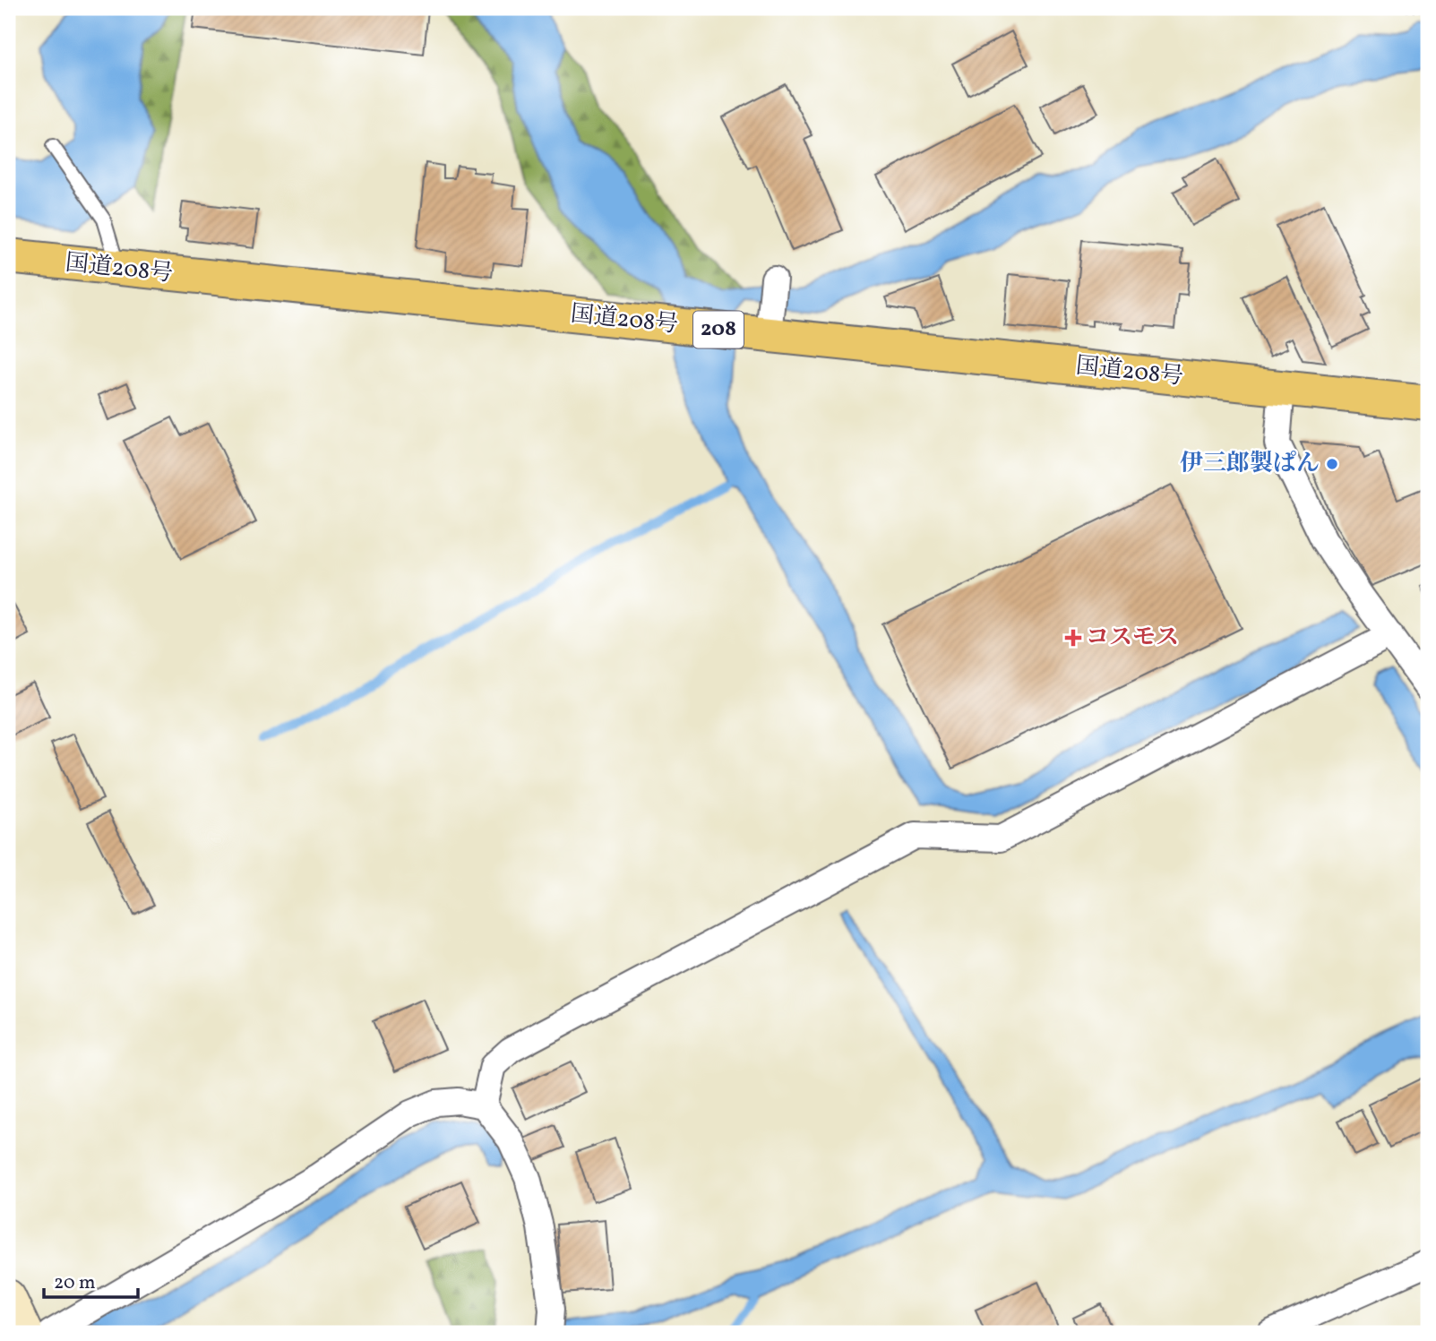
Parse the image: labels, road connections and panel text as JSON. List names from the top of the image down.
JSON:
{
  "streets": {
    "highway": ["国道208号", "208"]
  },
  "places": {
    "other": ["伊三郎製ぱん"],
    "health": ["コスモス"]
  },
  "scale_bar": "20 m"
}
